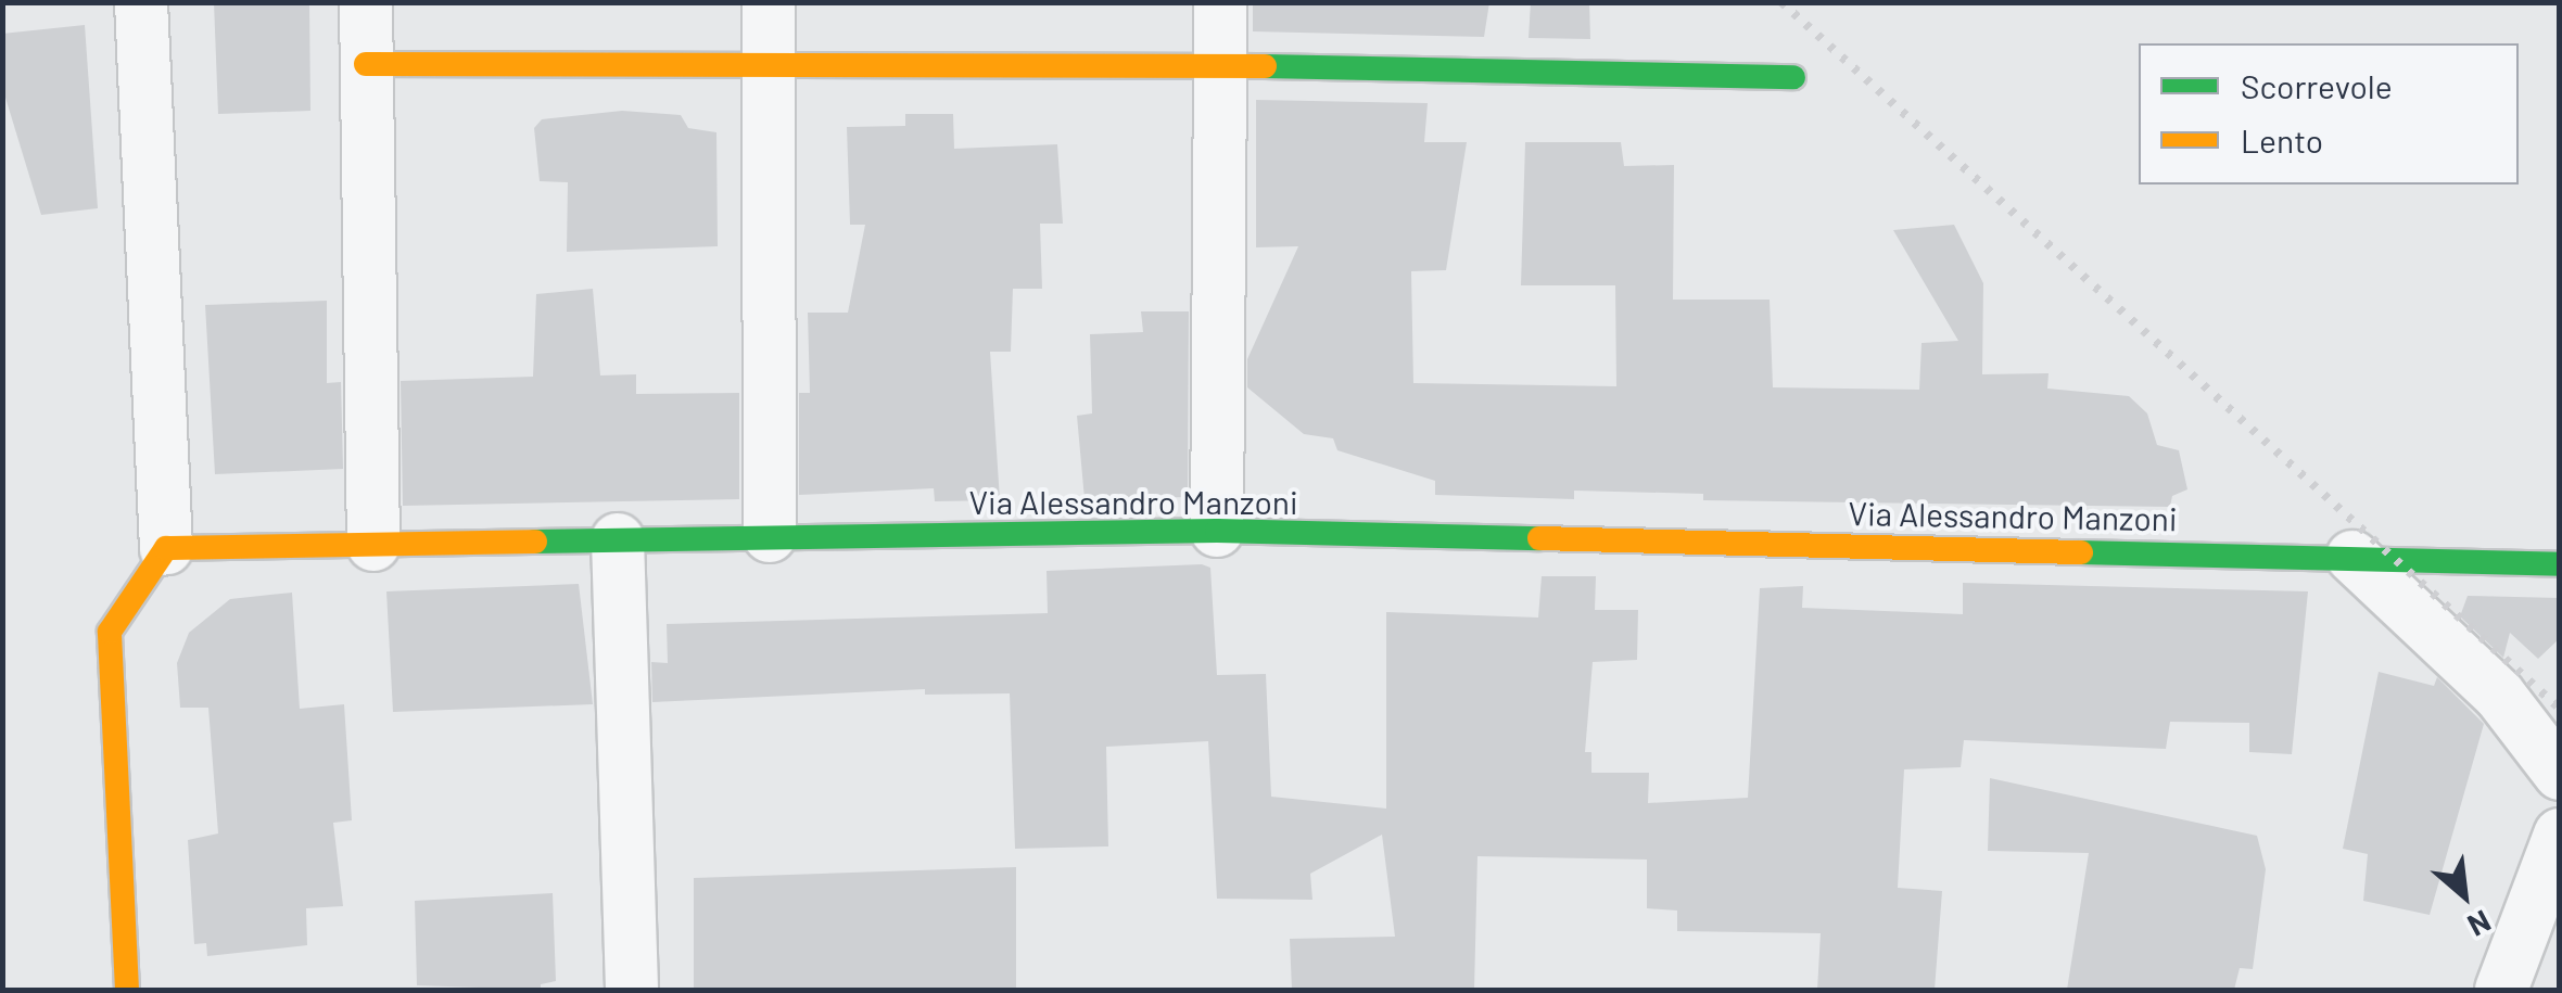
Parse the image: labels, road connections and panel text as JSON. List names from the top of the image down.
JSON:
{
  "streets": {
    "main road": ["Via Alessandro Manzoni"]
  },
  "legend": ["Scorrevole", "Lento"],
  "north": "bottom right"
}
